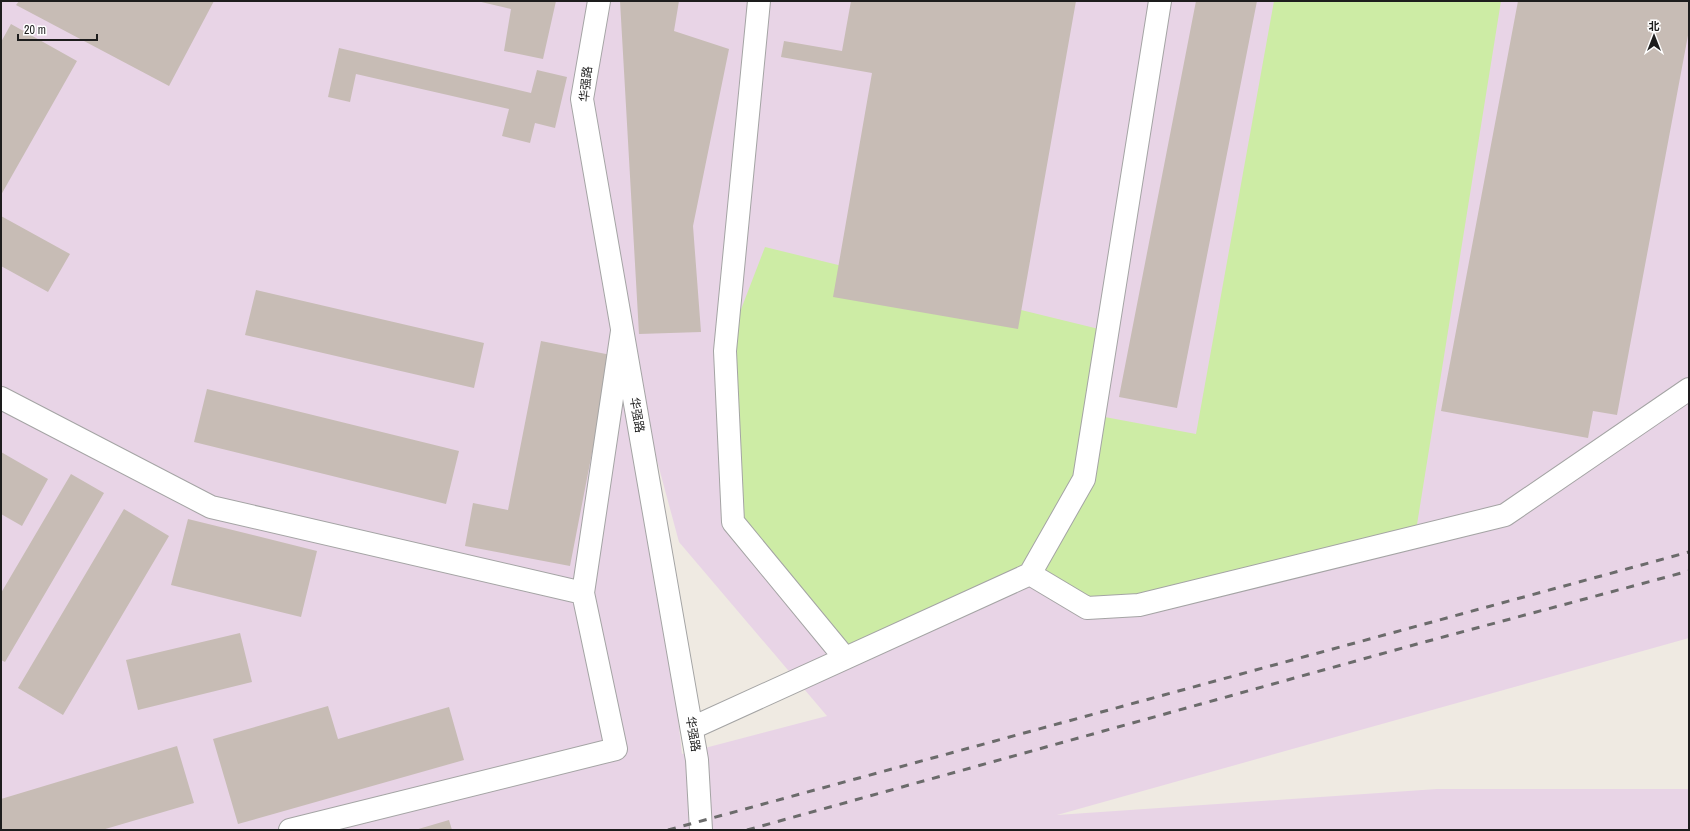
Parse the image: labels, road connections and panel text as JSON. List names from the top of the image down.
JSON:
{
  "streets": {
    "street": ["华强路"]
  },
  "scale_bar": "20 m",
  "north": "top"
}
